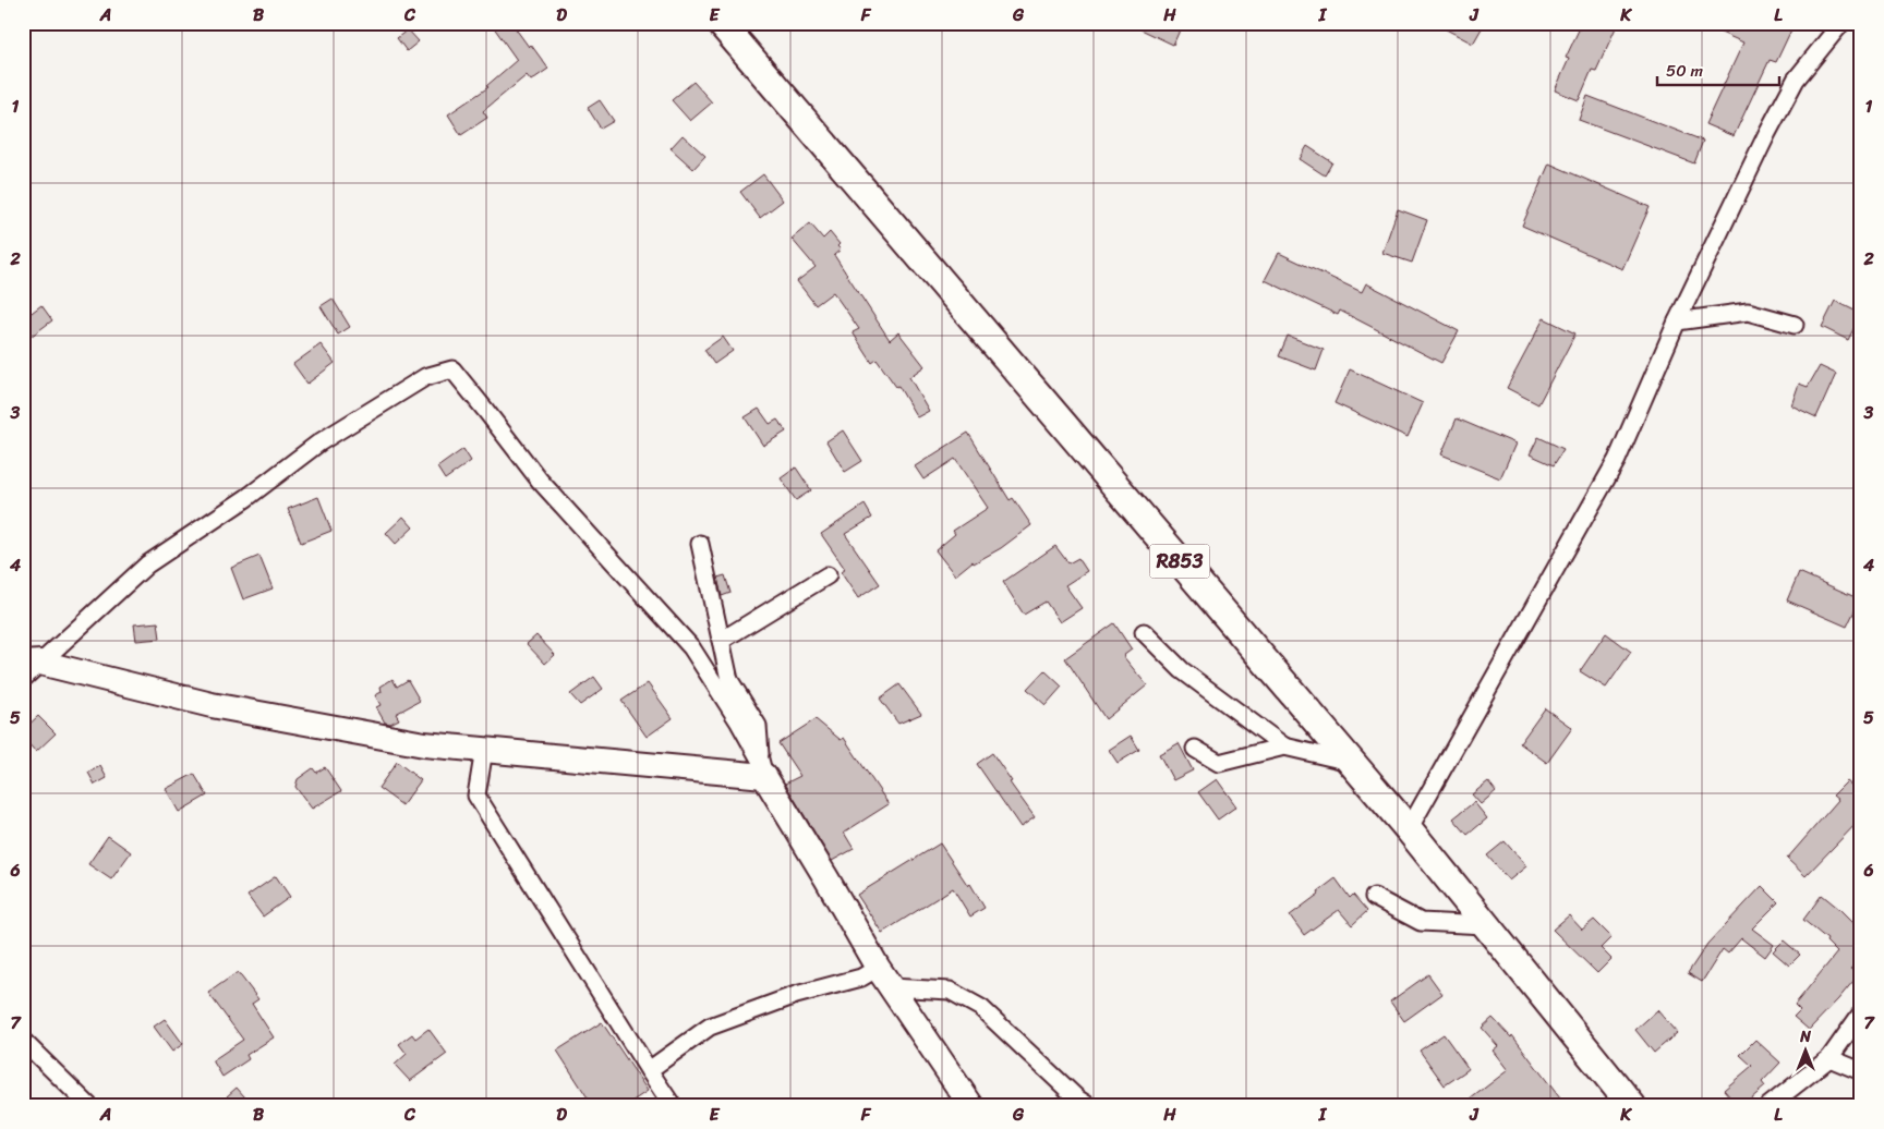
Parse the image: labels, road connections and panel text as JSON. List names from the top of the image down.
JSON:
{
  "streets": {
    "main road": ["R853"]
  },
  "scale_bar": "50 m",
  "north": "top",
  "grid": {
    "columns": [
      "A",
      "B",
      "C",
      "D",
      "E",
      "F",
      "G",
      "H",
      "I",
      "J",
      "K",
      "L"
    ],
    "rows": [
      "1",
      "2",
      "3",
      "4",
      "5",
      "6",
      "7"
    ]
  }
}
